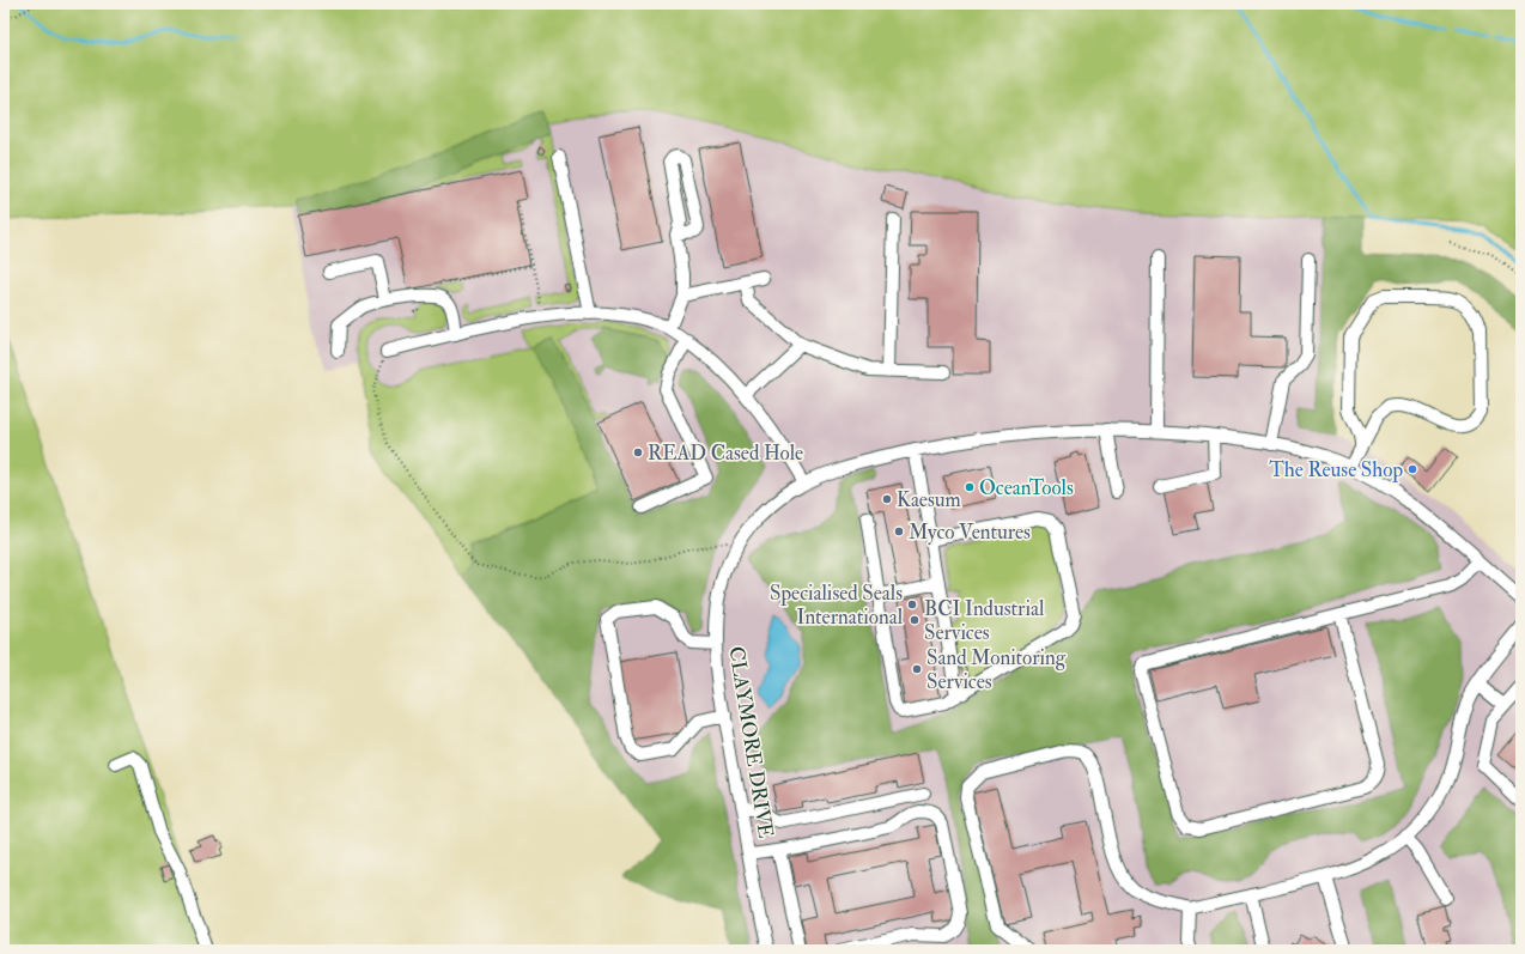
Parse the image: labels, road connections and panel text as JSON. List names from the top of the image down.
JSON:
{
  "streets": {
    "street": ["CLAYMORE DRIVE"]
  },
  "places": [
    "READ Cased Hole",
    "The Reuse Shop",
    "OceanTools",
    "Kaesum",
    "Myco Ventures",
    "Specialised Seals International",
    "BCI Industrial Services",
    "Sand Monitoring Services"
  ]
}
